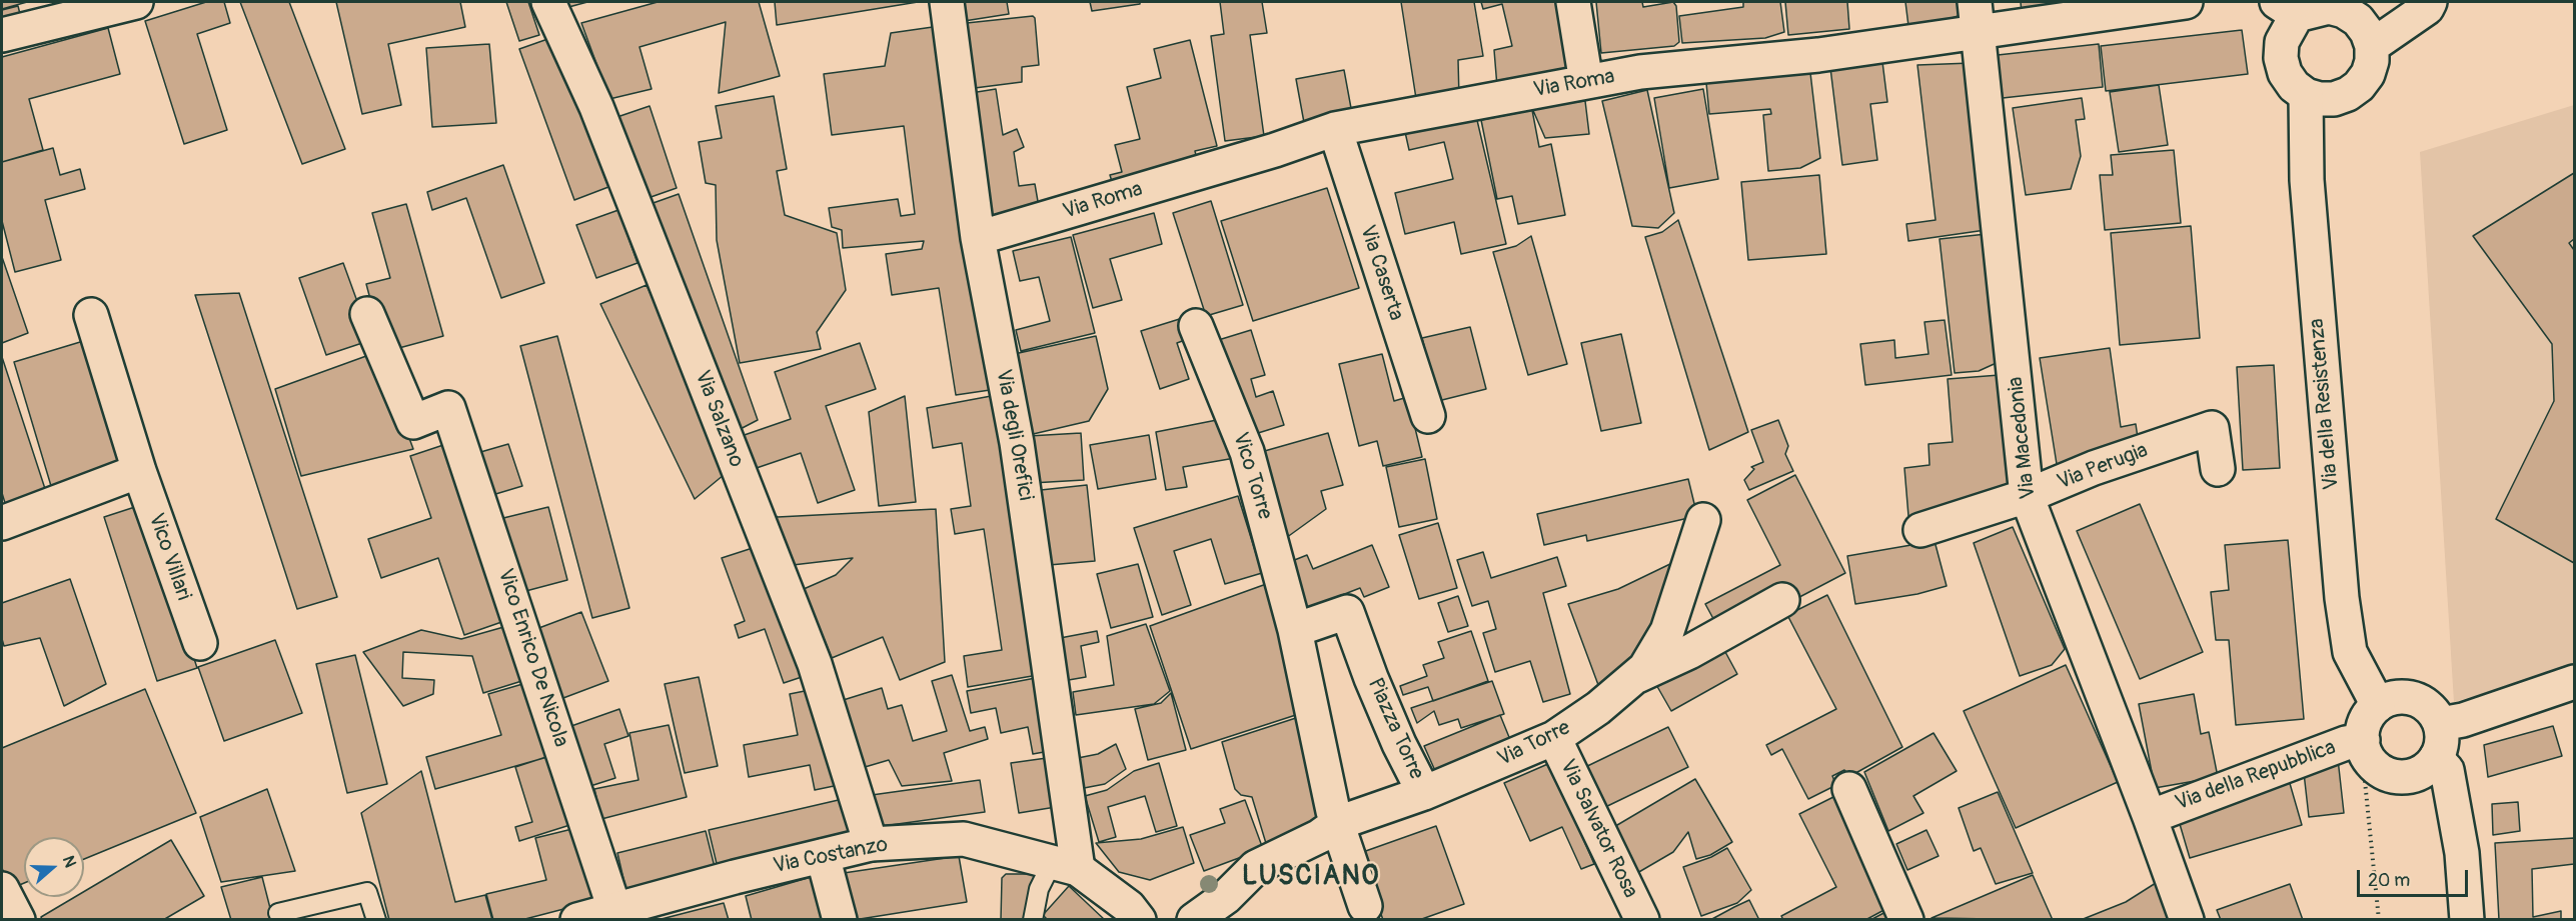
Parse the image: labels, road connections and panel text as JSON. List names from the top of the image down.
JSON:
{
  "streets": {
    "street": [
      "Via Roma",
      "Via Caserta",
      "Via della Resistenza",
      "Via Salzano",
      "Via degli Orefici",
      "Via Macedonia",
      "Via Perugia",
      "Vico Torre",
      "Vico Villari",
      "Vico Enrico De Nicola",
      "Piazza Torre",
      "Via Torre",
      "Via della Repubblica",
      "Via Salvator Rosa",
      "Via Costanzo"
    ]
  },
  "crossings": [
    ["Via Roma", "Via Caserta"],
    ["Via Roma", "Via degli Orefici"],
    ["Via Roma", "Via Macedonia"],
    ["Via della Resistenza", "Via della Repubblica"],
    ["Via Salzano", "Via Costanzo"],
    ["Via degli Orefici", "Via Costanzo"],
    ["Via Macedonia", "Via Perugia"],
    ["Via Macedonia", "Via della Repubblica"],
    ["Vico Torre", "Piazza Torre"],
    ["Vico Enrico De Nicola", "Via Costanzo"],
    ["Piazza Torre", "Via Torre"],
    ["Via Torre", "Via Salvator Rosa"]
  ],
  "districts": ["LUSCIANO"],
  "scale_bar": "20 m",
  "north": "right"
}
